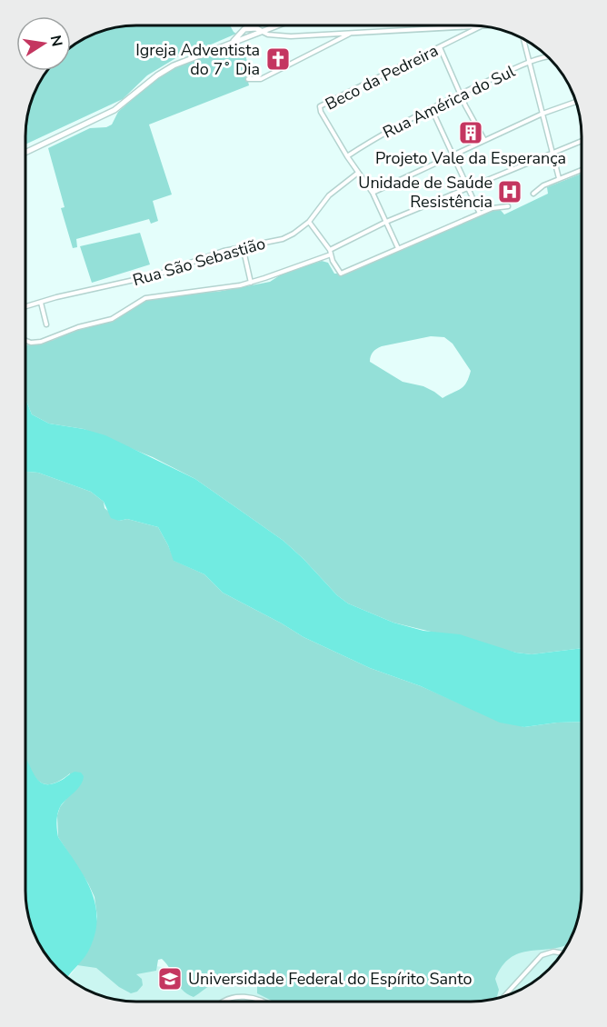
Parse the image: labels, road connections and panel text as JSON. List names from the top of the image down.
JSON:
{
  "streets": {
    "street": ["Beco da Pedreira", "Rua América do Sul", "Rua São Sebastião"]
  },
  "crossings": [
    ["Beco da Pedreira", "Rua América do Sul"],
    ["Beco da Pedreira", "Rua São Sebastião"]
  ],
  "places": {
    "church": ["Igreja Adventista do 7˚ Dia"],
    "building": ["Projeto Vale da Esperança"],
    "hospital": ["Unidade de Saúde Resistência"],
    "school or university": ["Universidade Federal do Espírito Santo"]
  },
  "north": "right"
}
